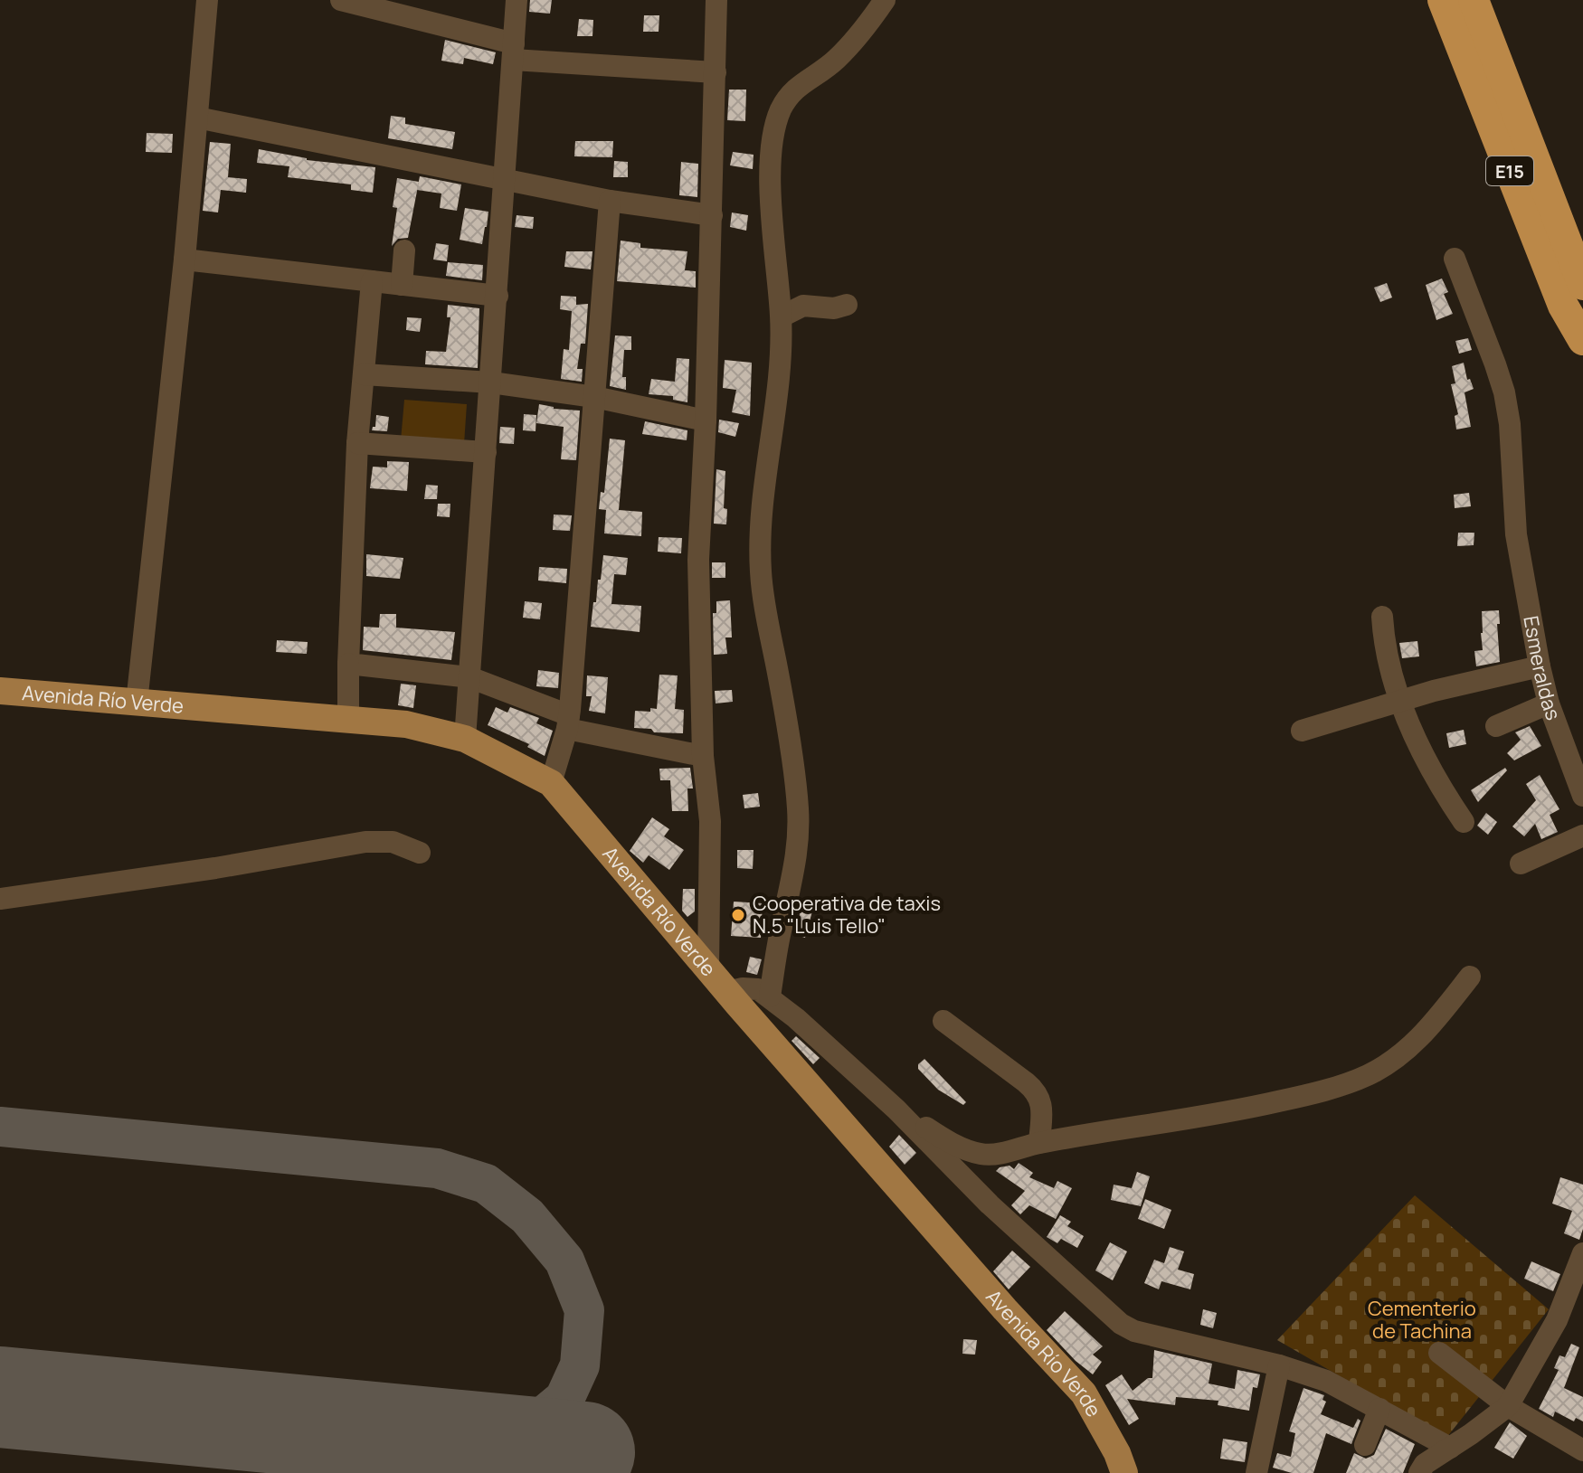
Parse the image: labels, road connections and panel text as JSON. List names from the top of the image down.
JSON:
{
  "streets": {
    "highway": ["E15"],
    "main road": ["Avenida Río Verde"],
    "street": ["Esmeraldas"]
  },
  "parks": ["Cementerio de Tachina"],
  "places": ["Cooperativa de taxis N.5 \"Luis Tello\""]
}
